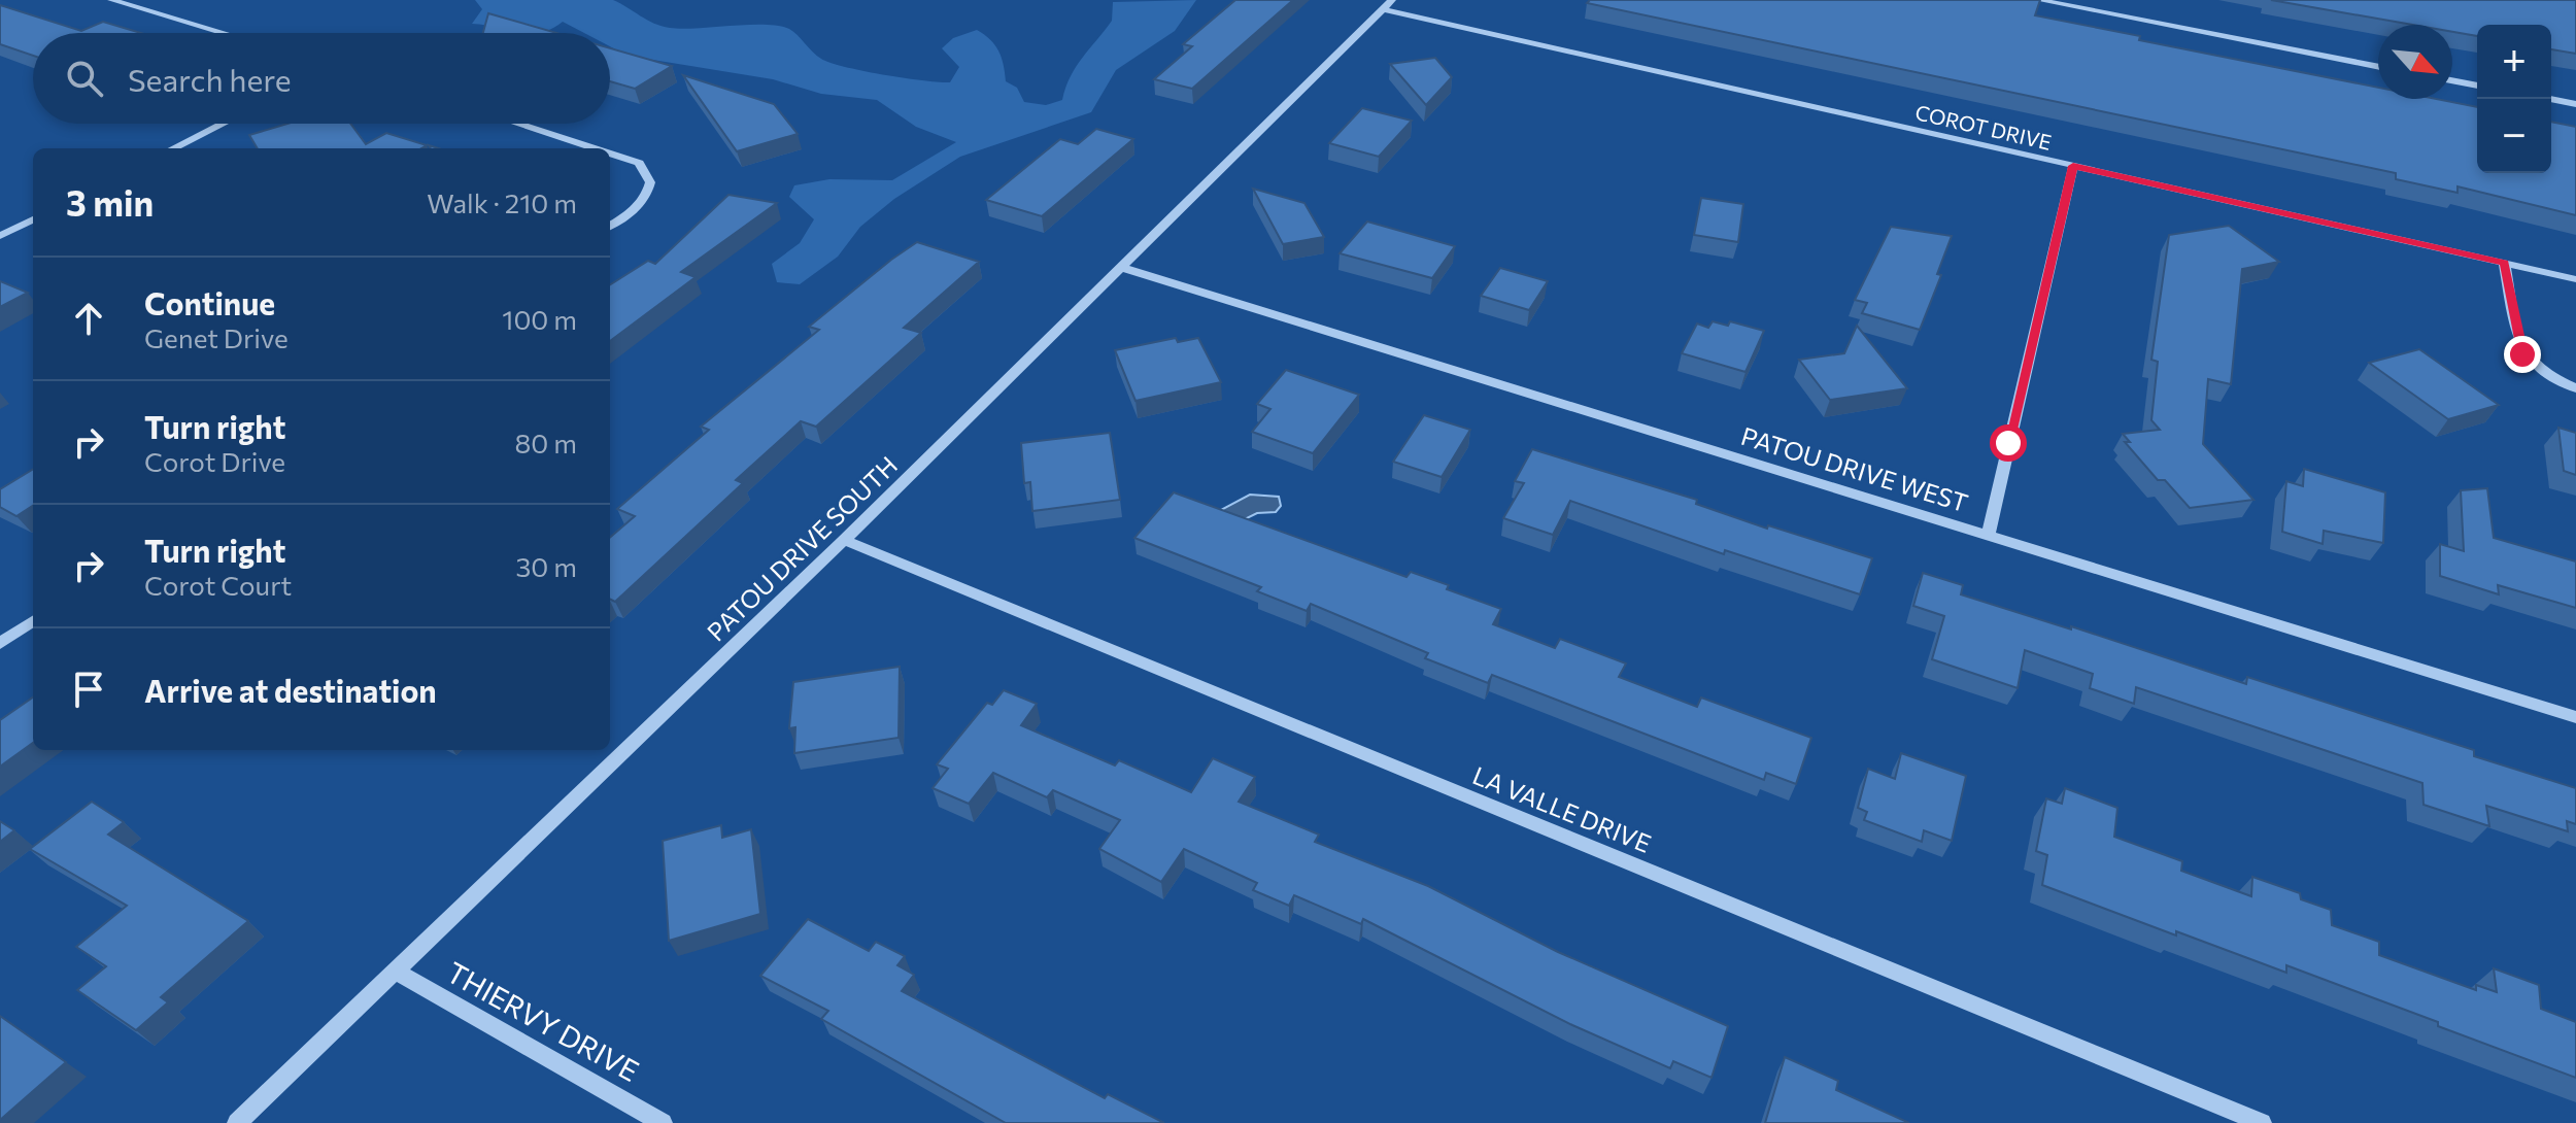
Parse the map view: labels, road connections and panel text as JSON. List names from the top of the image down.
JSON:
{
  "streets": {
    "street": [
      "COROT DRIVE",
      "PATOU DRIVE WEST",
      "PATOU DRIVE SOUTH",
      "LA VALLE DRIVE",
      "THIERVY DRIVE"
    ]
  },
  "crossings": [
    ["COROT DRIVE", "PATOU DRIVE SOUTH"],
    ["PATOU DRIVE WEST", "PATOU DRIVE SOUTH"],
    ["PATOU DRIVE SOUTH", "LA VALLE DRIVE"],
    ["PATOU DRIVE SOUTH", "THIERVY DRIVE"]
  ],
  "north": "bottom right",
  "page": {
    "map_buttons": ["+", "−"],
    "search": "Search here",
    "heading": ["3 min", "Walk · 210 m"],
    "list": [
      ["Continue", "Genet Drive", "100 m"],
      ["Turn right", "Corot Drive", "80 m"],
      ["Turn right", "Corot Court", "30 m"],
      "Arrive at destination"
    ]
  }
}
